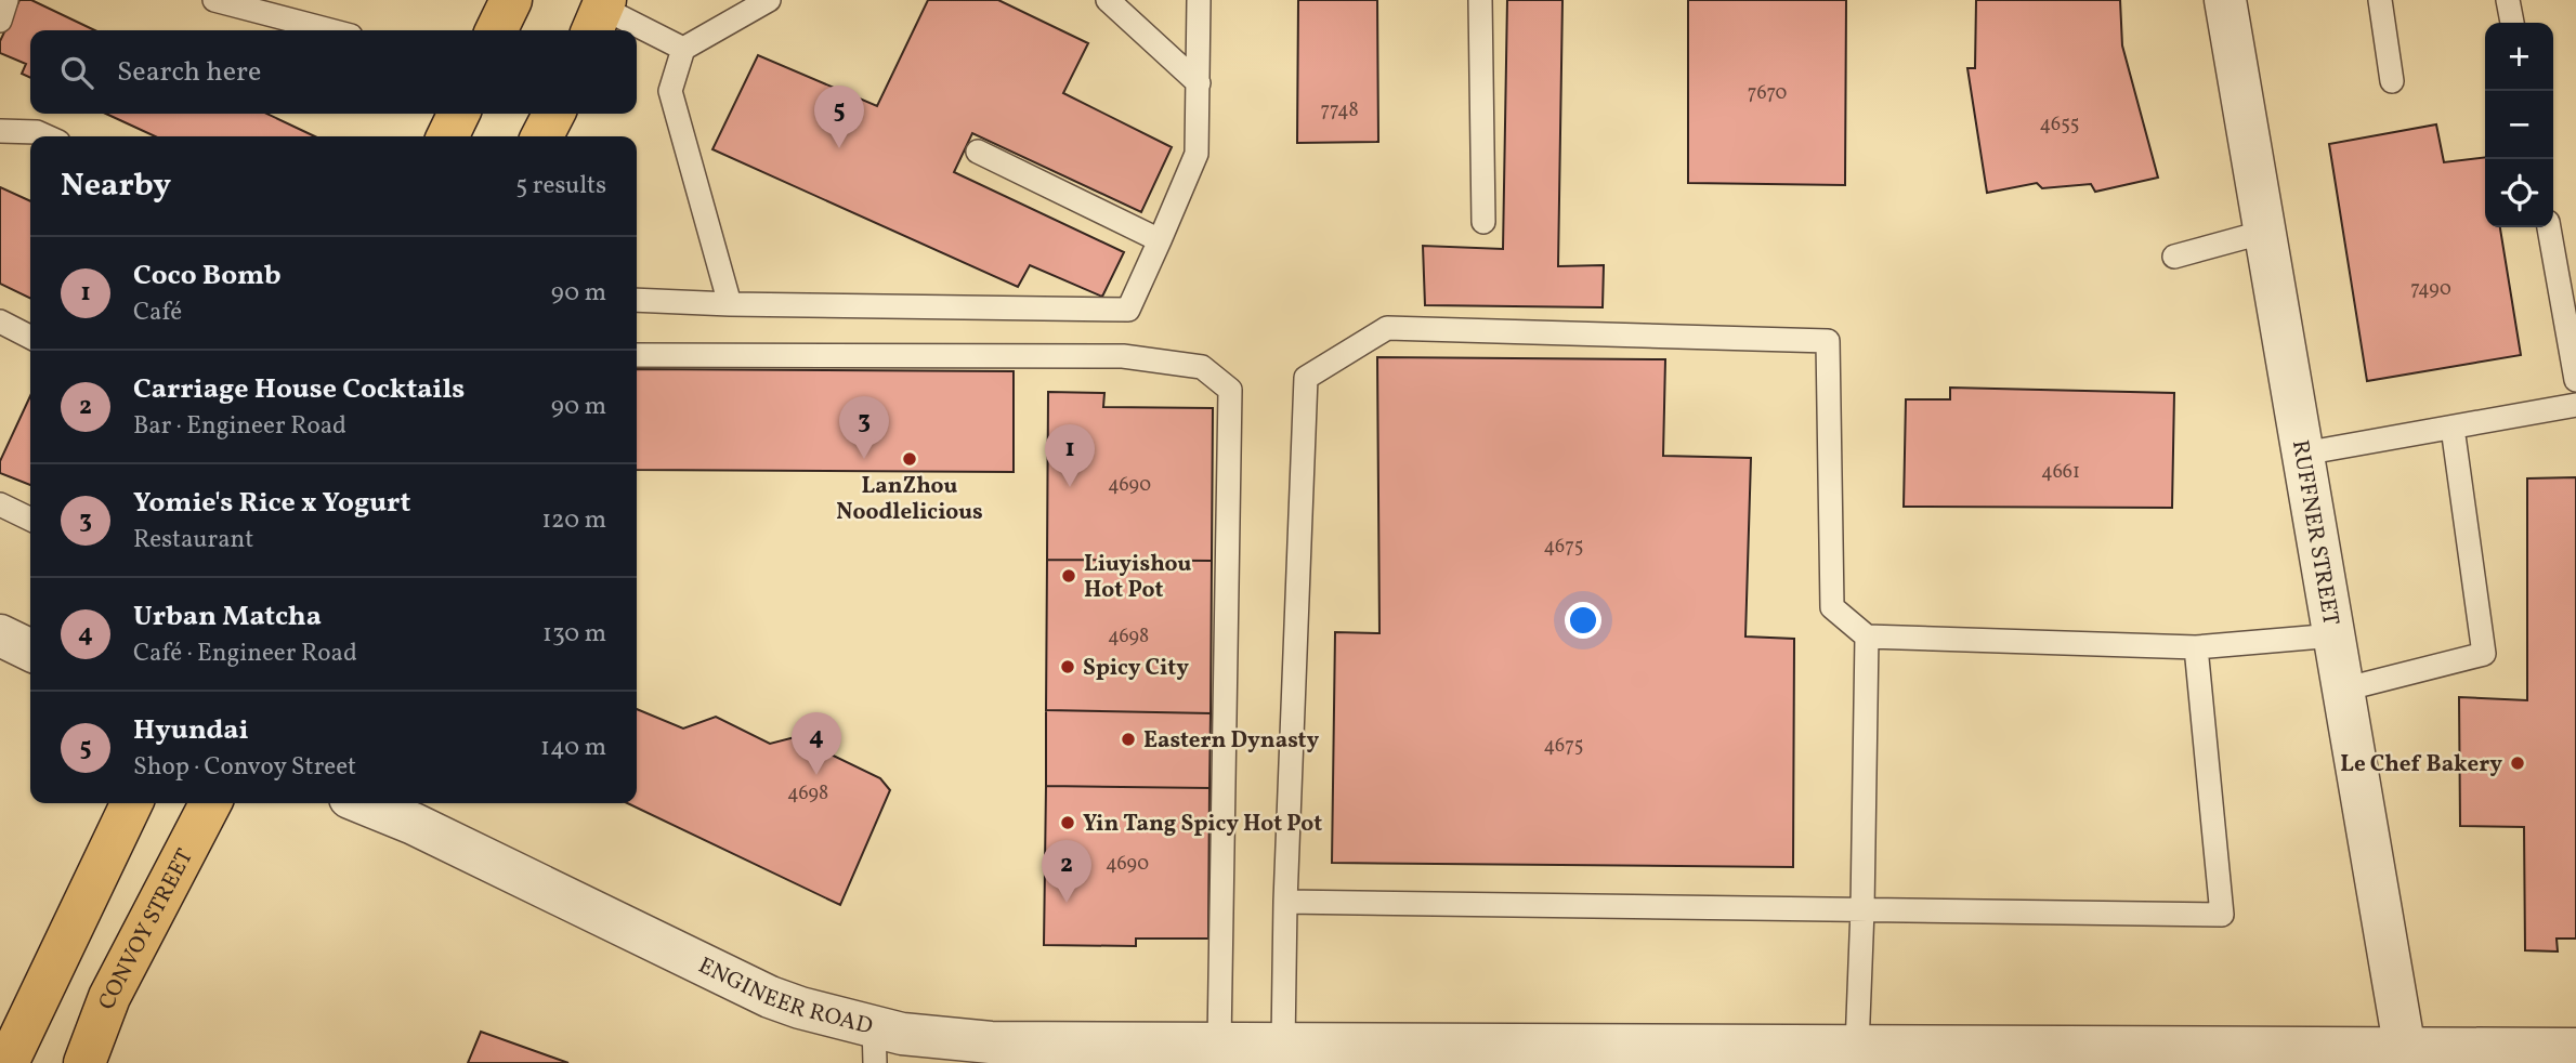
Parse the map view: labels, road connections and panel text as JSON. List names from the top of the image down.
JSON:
{
  "streets": {
    "main road": ["CONVOY STREET"],
    "street": ["RUFFNER STREET", "ENGINEER ROAD"]
  },
  "crossings": [
    ["RUFFNER STREET", "ENGINEER ROAD"]
  ],
  "places": [
    "LanZhou Noodlelicious",
    "Liuyishou Hot Pot",
    "Spicy City",
    "Eastern Dynasty",
    "Le Chef Bakery",
    "Yin Tang Spicy Hot Pot"
  ],
  "house_numbers": [
    "7670",
    "7748",
    "4655",
    "7490",
    "4661",
    "4690",
    "4675",
    "4698",
    "4675",
    "4698",
    "4690"
  ],
  "page": {
    "map_buttons": ["+", "−"],
    "search": "Search here",
    "pins": [
      "5",
      "3",
      "1",
      "4",
      "2"
    ],
    "heading": ["Nearby", "5 results"],
    "list": [
      {
        "mark": "1",
        "name": "Coco Bomb",
        "note": "Café",
        "value": "90 m"
      },
      {
        "mark": "2",
        "name": "Carriage House Cocktails",
        "note": "Bar · Engineer Road",
        "value": "90 m"
      },
      {
        "mark": "3",
        "name": "Yomie's Rice x Yogurt",
        "note": "Restaurant",
        "value": "120 m"
      },
      {
        "mark": "4",
        "name": "Urban Matcha",
        "note": "Café · Engineer Road",
        "value": "130 m"
      },
      {
        "mark": "5",
        "name": "Hyundai",
        "note": "Shop · Convoy Street",
        "value": "140 m"
      }
    ]
  }
}
